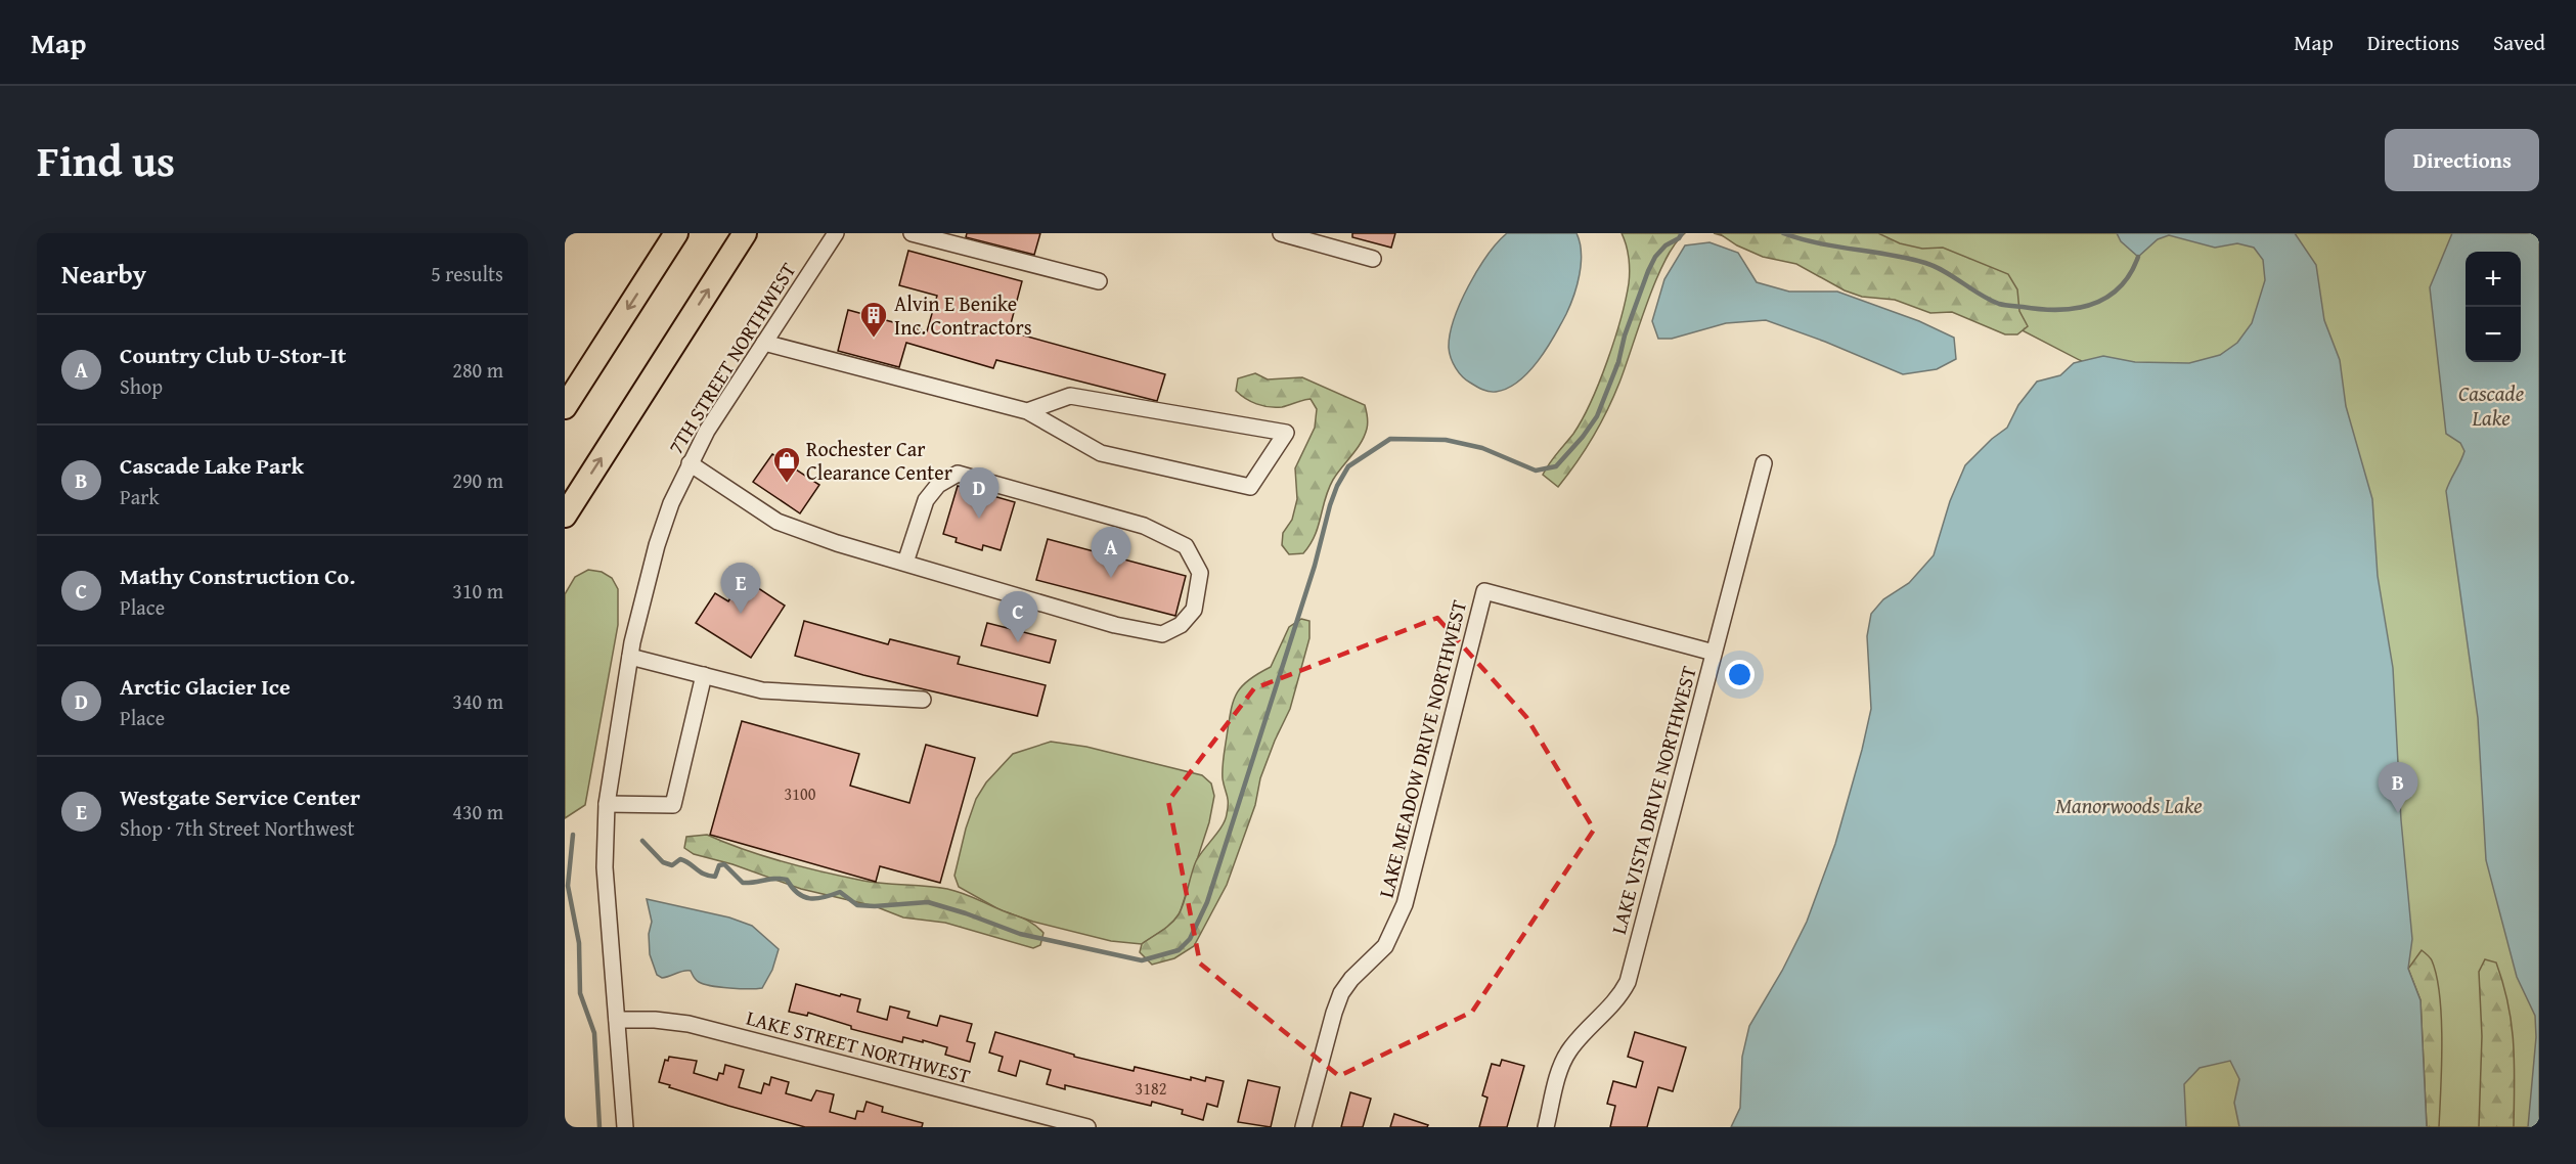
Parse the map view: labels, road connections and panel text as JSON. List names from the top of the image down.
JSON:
{
  "streets": {
    "street": [
      "7TH STREET NORTHWEST",
      "LAKE MEADOW DRIVE NORTHWEST",
      "LAKE VISTA DRIVE NORTHWEST",
      "LAKE STREET NORTHWEST"
    ]
  },
  "crossings": [
    ["7TH STREET NORTHWEST", "LAKE STREET NORTHWEST"],
    ["LAKE MEADOW DRIVE NORTHWEST", "LAKE VISTA DRIVE NORTHWEST"]
  ],
  "water": ["Cascade Lake", "Manorwoods Lake"],
  "places": {
    "building": ["Alvin E Benike Inc. Contractors"],
    "shop": ["Rochester Car Clearance Center"]
  },
  "house_numbers": ["3100", "3182"],
  "page": {
    "header": "Map",
    "nav": ["Map", "Directions", "Saved"],
    "title": "Find us",
    "buttons": "Directions",
    "heading": ["Nearby", "5 results"],
    "map_buttons": ["+", "−"],
    "list": [
      {
        "mark": "A",
        "name": "Country Club U-Stor-It",
        "note": "Shop",
        "value": "280 m"
      },
      {
        "mark": "B",
        "name": "Cascade Lake Park",
        "note": "Park",
        "value": "290 m"
      },
      {
        "mark": "C",
        "name": "Mathy Construction Co.",
        "note": "Place",
        "value": "310 m"
      },
      {
        "mark": "D",
        "name": "Arctic Glacier Ice",
        "note": "Place",
        "value": "340 m"
      },
      {
        "mark": "E",
        "name": "Westgate Service Center",
        "note": "Shop · 7th Street Northwest",
        "value": "430 m"
      }
    ],
    "pins": [
      "D",
      "A",
      "E",
      "C",
      "B"
    ]
  }
}
